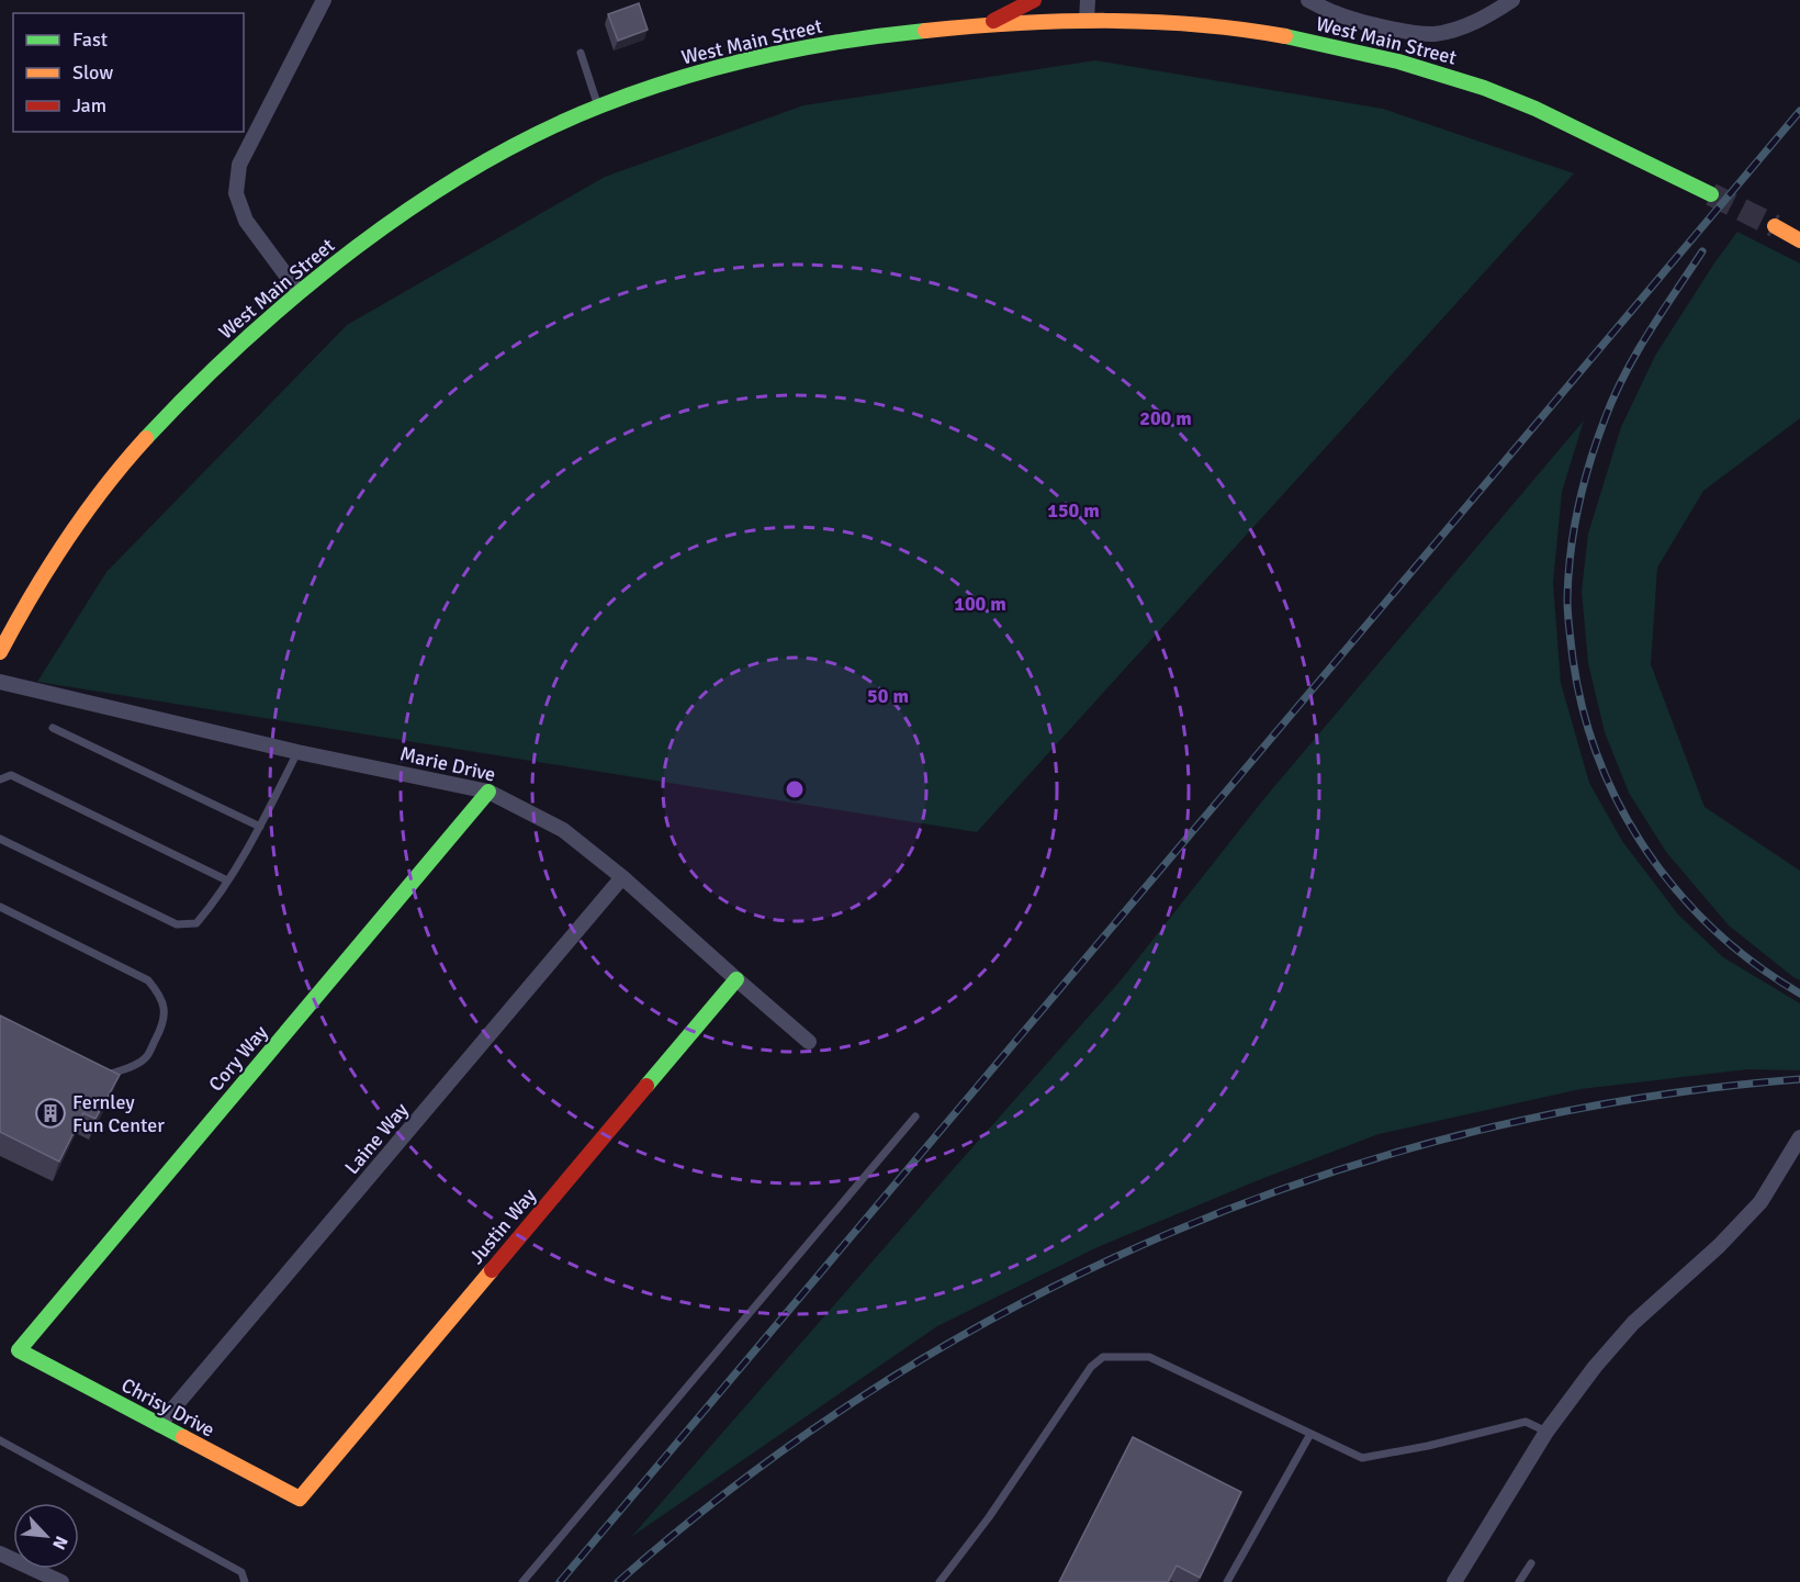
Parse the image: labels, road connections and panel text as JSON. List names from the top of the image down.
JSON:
{
  "streets": {
    "main road": [
      "West Main Street",
      "Cory Way",
      "Justin Way",
      "Chrisy Drive"
    ],
    "street": ["Marie Drive", "Laine Way"]
  },
  "crossings": [
    ["Marie Drive", "Cory Way"],
    ["Marie Drive", "Laine Way"],
    ["Marie Drive", "Justin Way"],
    ["Cory Way", "Chrisy Drive"],
    ["Laine Way", "Chrisy Drive"],
    ["Justin Way", "Chrisy Drive"]
  ],
  "places": {
    "building": ["Fernley Fun Center"]
  },
  "legend": ["Fast", "Slow", "Jam"],
  "north": "bottom right",
  "rings": [
    "200 m",
    "150 m",
    "100 m",
    "50 m"
  ]
}
